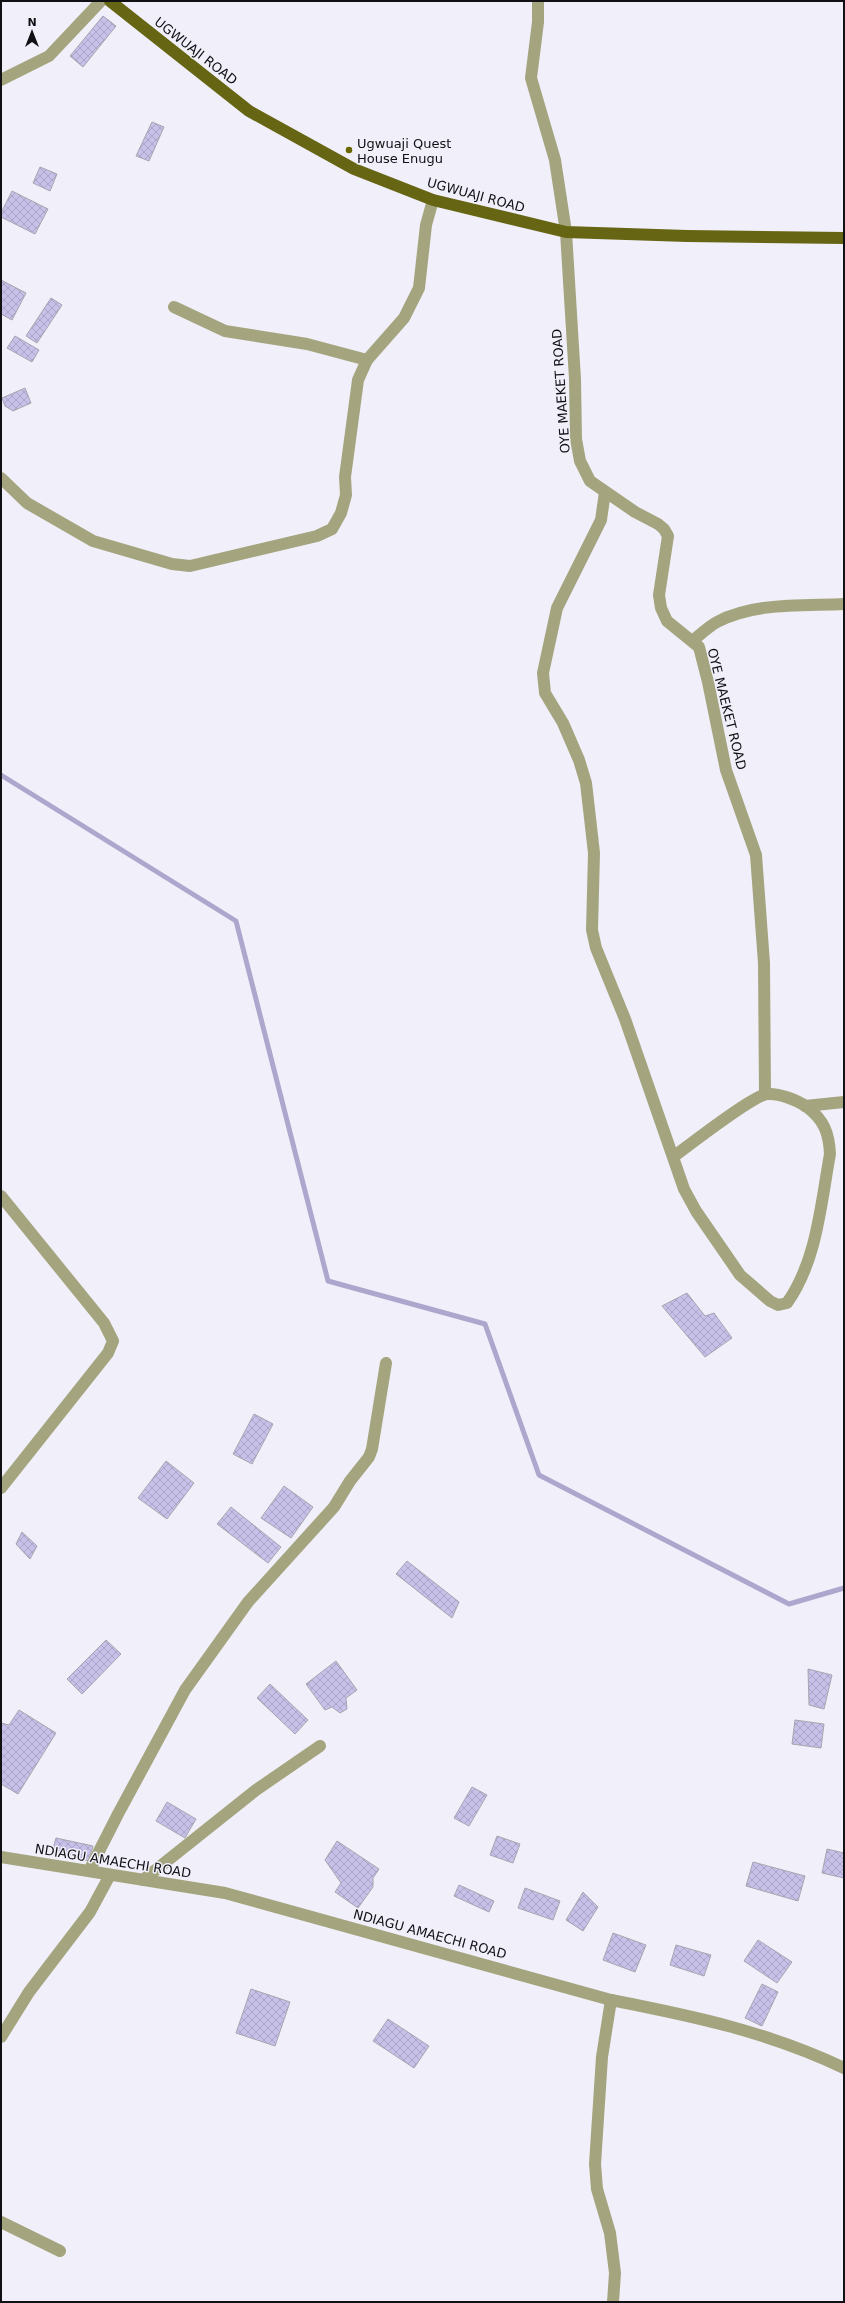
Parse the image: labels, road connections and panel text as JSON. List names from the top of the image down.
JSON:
{
  "streets": {
    "main road": ["UGWUAJI ROAD"],
    "street": ["OYE MAEKET ROAD", "NDIAGU AMAECHI ROAD"]
  },
  "crossings": [
    ["UGWUAJI ROAD", "OYE MAEKET ROAD"]
  ],
  "places": ["Ugwuaji Quest House Enugu"],
  "north": "top"
}
